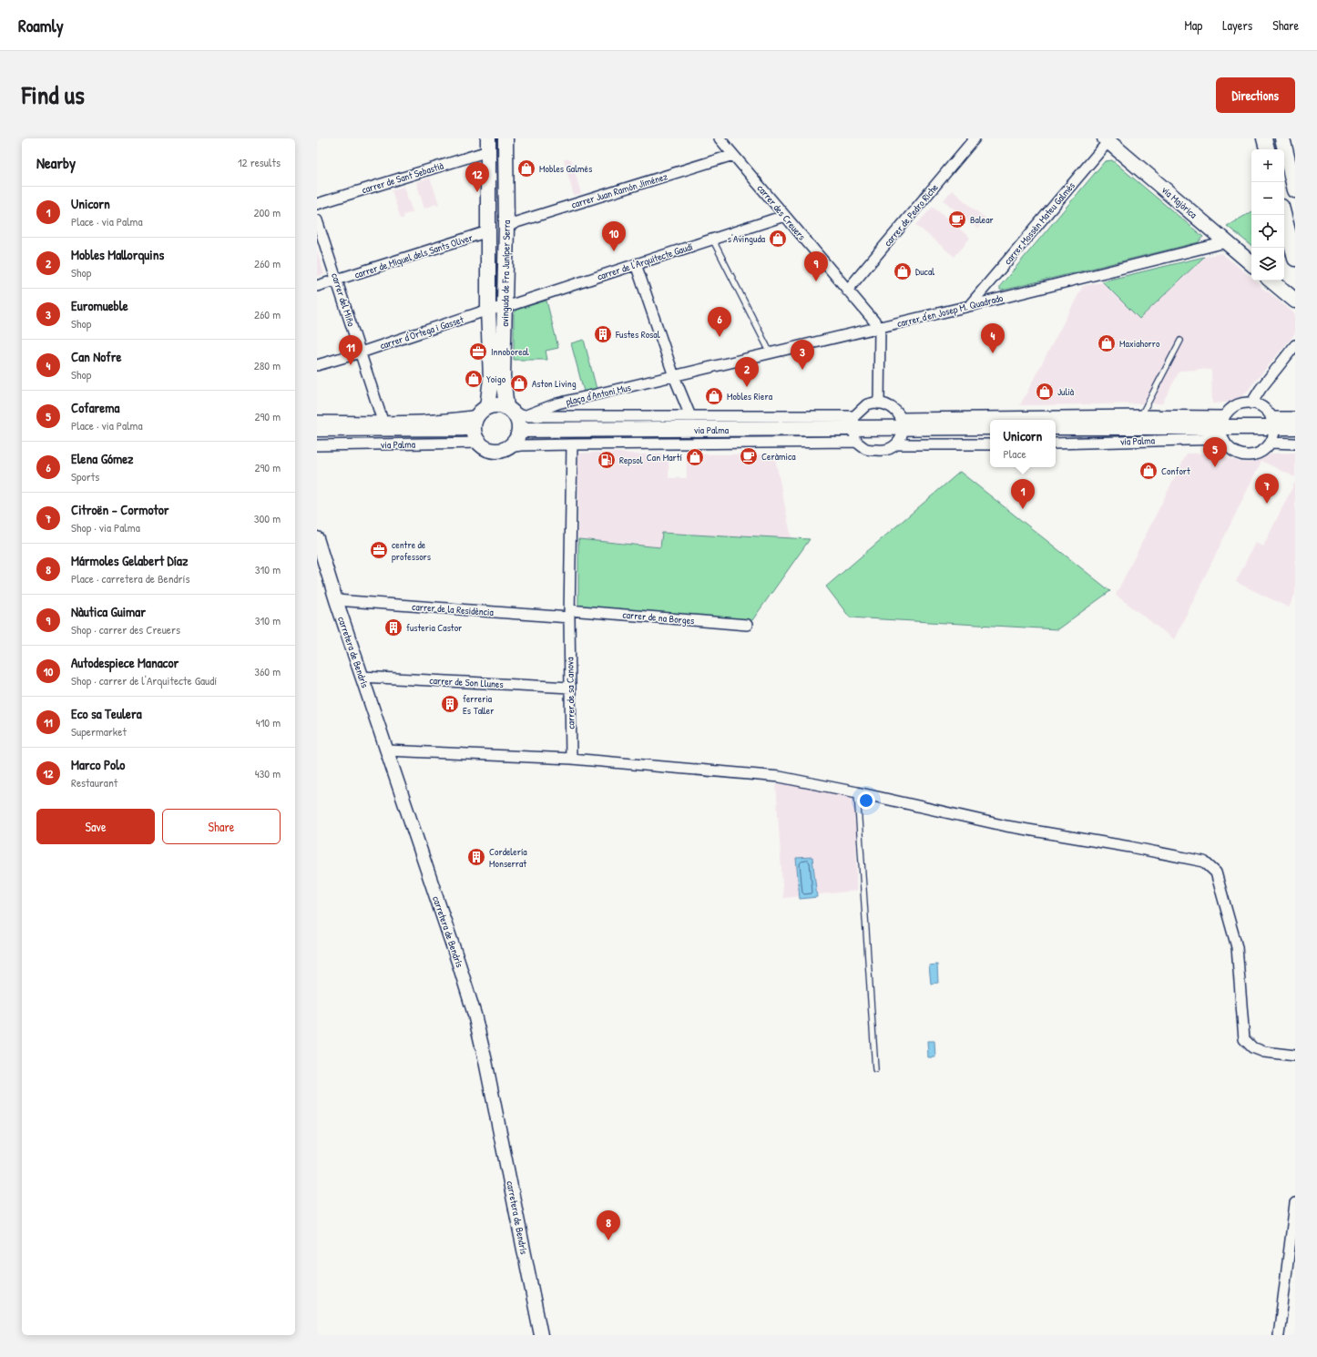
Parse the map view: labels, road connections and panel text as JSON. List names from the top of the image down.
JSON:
{
  "streets": {
    "main road": ["via Majòrica", "avinguda de Fra Juníper Serra", "via Palma"],
    "street": [
      "carrer de Sant Sebastià",
      "carrer Juan Ramón Jiménez",
      "carrer des Creuers",
      "carrer de Pedro Riche",
      "carrer Mossèn Mateu Galmés",
      "carrer de Miquel dels Sants Oliver",
      "carrer de l'Arquitecte Gaudí",
      "carrer del Miño",
      "carrer d'en Josep M. Quadrado",
      "carrer d'Ortega i Gasset",
      "plaça d'Antoni Mus",
      "carrer de la Residència",
      "carrer de na Borges",
      "carretera de Bendrís",
      "carrer de Son Llunes",
      "carrer de sa Canova"
    ]
  },
  "crossings": [
    ["carrer de Sant Sebastià", "avinguda de Fra Juníper Serra"],
    ["carrer Juan Ramón Jiménez", "carrer des Creuers"],
    ["carrer Juan Ramón Jiménez", "avinguda de Fra Juníper Serra"],
    ["via Majòrica", "carrer Mossèn Mateu Galmés"],
    ["via Majòrica", "carrer d'en Josep M. Quadrado"],
    ["carrer des Creuers", "carrer de Pedro Riche"],
    ["carrer des Creuers", "carrer de l'Arquitecte Gaudí"],
    ["carrer des Creuers", "carrer d'en Josep M. Quadrado"],
    ["carrer Mossèn Mateu Galmés", "carrer d'en Josep M. Quadrado"],
    ["carrer de Miquel dels Sants Oliver", "avinguda de Fra Juníper Serra"],
    ["carrer de Miquel dels Sants Oliver", "carrer del Miño"],
    ["carrer de l'Arquitecte Gaudí", "avinguda de Fra Juníper Serra"],
    ["carrer de l'Arquitecte Gaudí", "carrer d'Ortega i Gasset"],
    ["avinguda de Fra Juníper Serra", "carrer d'Ortega i Gasset"],
    ["avinguda de Fra Juníper Serra", "plaça d'Antoni Mus"],
    ["avinguda de Fra Juníper Serra", "via Palma"],
    ["carrer del Miño", "carrer d'Ortega i Gasset"],
    ["carrer d'en Josep M. Quadrado", "plaça d'Antoni Mus"],
    ["plaça d'Antoni Mus", "via Palma"],
    ["via Palma", "carrer de sa Canova"],
    ["carrer de la Residència", "carrer de na Borges"],
    ["carrer de la Residència", "carretera de Bendrís"],
    ["carrer de la Residència", "carrer de sa Canova"],
    ["carrer de na Borges", "carrer de sa Canova"],
    ["carretera de Bendrís", "carrer de Son Llunes"],
    ["carrer de Son Llunes", "carrer de sa Canova"]
  ],
  "places": {
    "shop": [
      "Mobles Galmés",
      "s'Avinguda",
      "Ducal",
      "Maxiahorro",
      "Yoigo",
      "Aston Living",
      "Julià",
      "Mobles Riera",
      "Can Martí",
      "Confort"
    ],
    "cafe": ["Balear", "Ceràmica"],
    "building": [
      "Fustes Rosal",
      "fusteria Castor",
      "ferreria Es Taller",
      "Cordelería Monserrat"
    ],
    "office": ["Innoboreal", "centre de professors"],
    "fuel station": ["Repsol"]
  },
  "page": {
    "header": "Roamly",
    "nav": ["Map", "Layers", "Share"],
    "title": "Find us",
    "buttons": [
      "Directions",
      ["Save", "Share"]
    ],
    "heading": ["Nearby", "12 results"],
    "map_buttons": ["+", "−"],
    "pins": [
      "12",
      "10",
      "9",
      "6",
      "4",
      "11",
      "3",
      "2",
      "5",
      "7",
      "1",
      "8"
    ],
    "list": [
      {
        "mark": "1",
        "name": "Unicorn",
        "note": "Place · via Palma",
        "value": "200 m"
      },
      {
        "mark": "2",
        "name": "Mobles Mallorquins",
        "note": "Shop",
        "value": "260 m"
      },
      {
        "mark": "3",
        "name": "Euromueble",
        "note": "Shop",
        "value": "260 m"
      },
      {
        "mark": "4",
        "name": "Can Nofre",
        "note": "Shop",
        "value": "280 m"
      },
      {
        "mark": "5",
        "name": "Cofarema",
        "note": "Place · via Palma",
        "value": "290 m"
      },
      {
        "mark": "6",
        "name": "Elena Gómez",
        "note": "Sports",
        "value": "290 m"
      },
      {
        "mark": "7",
        "name": "Citroën - Cormotor",
        "note": "Shop · via Palma",
        "value": "300 m"
      },
      {
        "mark": "8",
        "name": "Mármoles Gelabert Díaz",
        "note": "Place · carretera de Bendrís",
        "value": "310 m"
      },
      {
        "mark": "9",
        "name": "Nàutica Guimar",
        "note": "Shop · carrer des Creuers",
        "value": "310 m"
      },
      {
        "mark": "10",
        "name": "Autodespiece Manacor",
        "note": "Shop · carrer de l'Arquitecte Gaudí",
        "value": "360 m"
      },
      {
        "mark": "11",
        "name": "Eco sa Teulera",
        "note": "Supermarket",
        "value": "410 m"
      },
      {
        "mark": "12",
        "name": "Marco Polo",
        "note": "Restaurant",
        "value": "430 m"
      }
    ],
    "popup": ["Unicorn", "Place"]
  }
}
